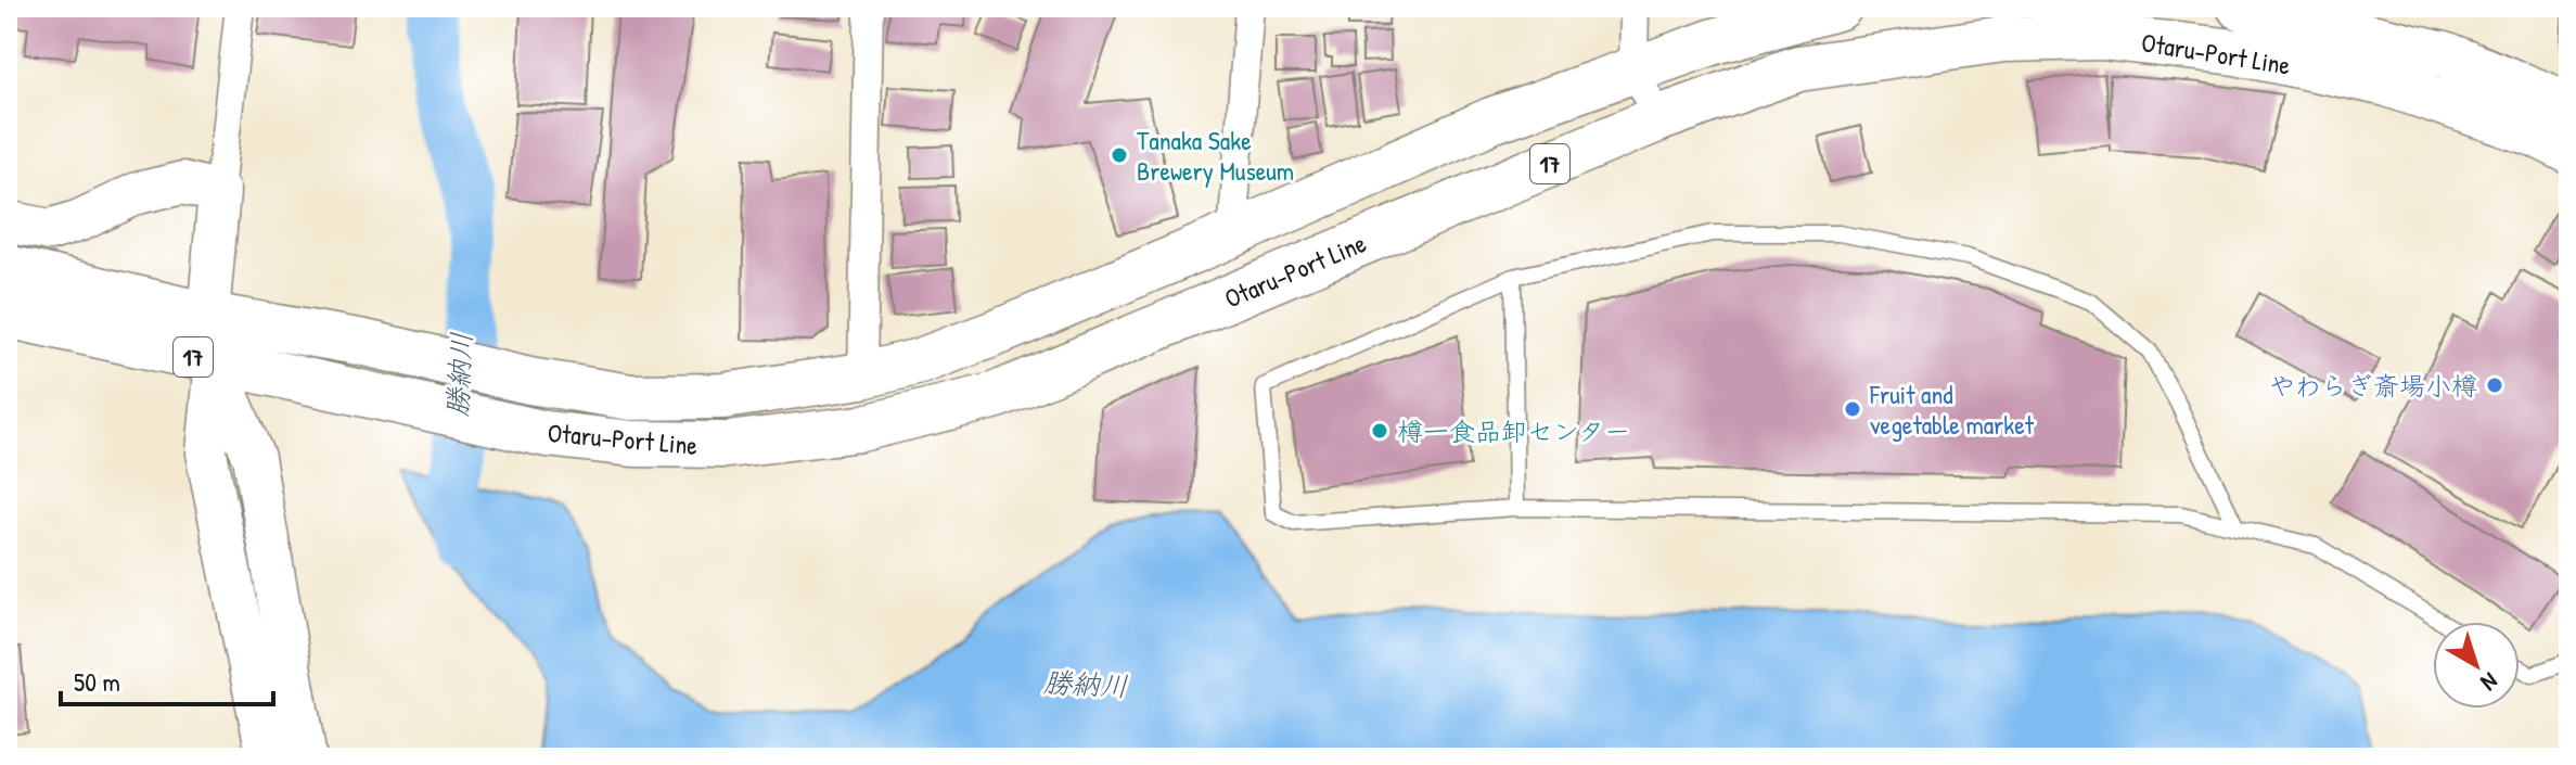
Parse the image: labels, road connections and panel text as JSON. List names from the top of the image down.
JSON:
{
  "streets": {
    "main road": ["Otaru-Port Line", "17"]
  },
  "water": ["勝納川"],
  "places": [
    "Tanaka Sake Brewery Museum",
    "やわらぎ斎場小樽",
    "Fruit and vegetable market",
    "樽一食品卸センター"
  ],
  "scale_bar": "50 m",
  "north": "bottom right"
}
